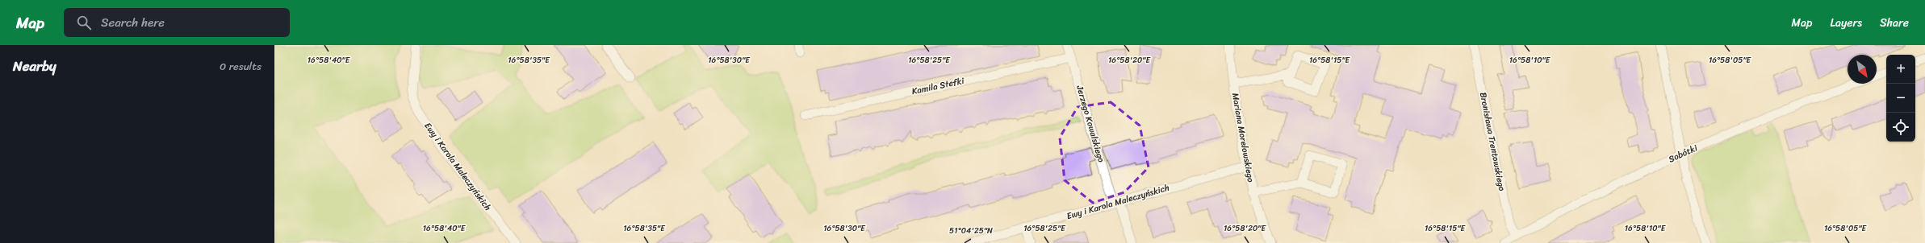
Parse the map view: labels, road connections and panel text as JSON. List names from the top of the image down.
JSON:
{
  "streets": {
    "street": [
      "Kamila Stefki",
      "Jerzego Kowalskiego",
      "Mariana Morelowskiego",
      "Bronisława Trentowskiego",
      "Sobótki",
      "Ewy i Karola Maleczyńskich"
    ]
  },
  "crossings": [
    ["Kamila Stefki", "Jerzego Kowalskiego"],
    ["Jerzego Kowalskiego", "Ewy i Karola Maleczyńskich"],
    ["Mariana Morelowskiego", "Ewy i Karola Maleczyńskich"],
    ["Bronisława Trentowskiego", "Sobótki"]
  ],
  "north": "bottom right",
  "page": {
    "header": "Map",
    "search": "Search here",
    "nav": ["Map", "Layers", "Share"],
    "heading": ["Nearby", "0 results"],
    "map_buttons": ["+", "−"]
  },
  "coordinates": [
    "16°58'15\"E",
    "16°58'40\"E",
    "16°58'35\"E",
    "16°58'30\"E",
    "16°58'25\"E",
    "16°58'20\"E",
    "16°58'10\"E",
    "16°58'05\"E",
    "51°04'25\"N"
  ]
}
